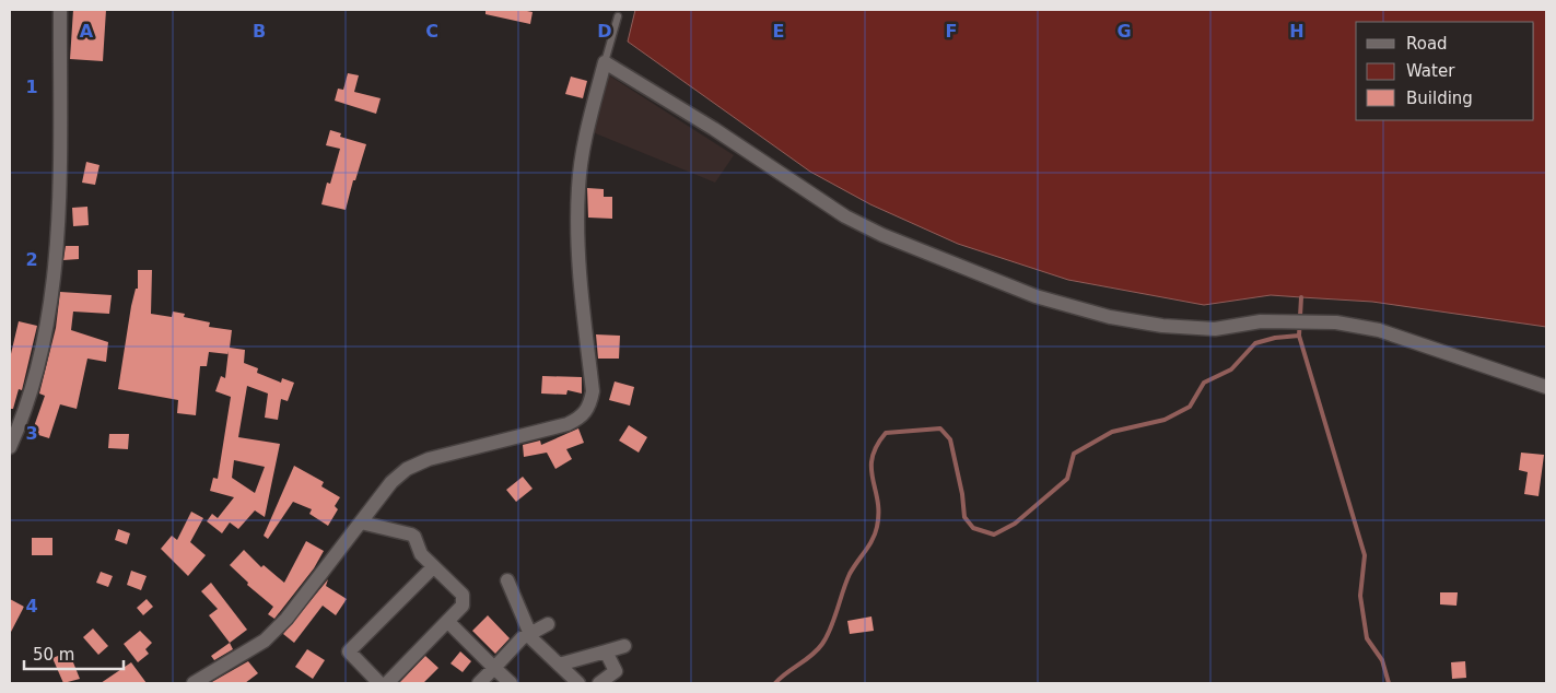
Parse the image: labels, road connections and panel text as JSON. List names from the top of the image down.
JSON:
{
  "legend": ["Road", "Water", "Building"],
  "scale_bar": "50 m",
  "grid": {
    "columns": [
      "A",
      "B",
      "C",
      "D",
      "E",
      "F",
      "G",
      "H"
    ],
    "rows": [
      "1",
      "2",
      "3",
      "4"
    ]
  }
}
